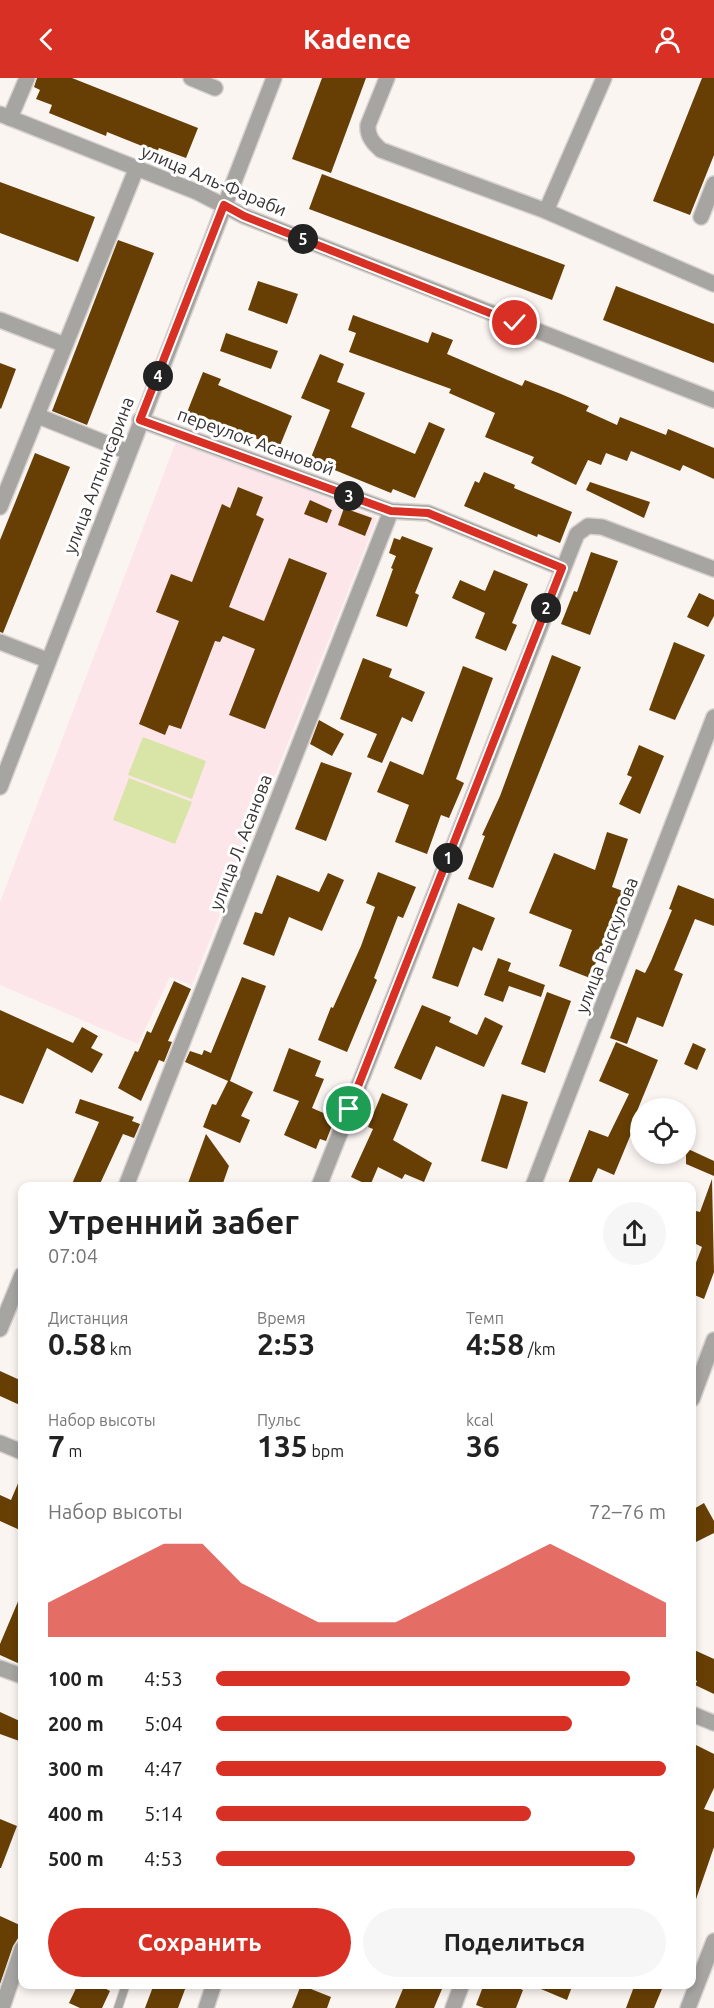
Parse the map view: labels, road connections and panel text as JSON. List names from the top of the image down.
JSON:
{
  "streets": {
    "street": [
      "улица Аль-Фараби",
      "переулок Асановой",
      "улица Алтынсарина",
      "улица Л. Асанова",
      "улица Рыскулова"
    ]
  },
  "crossings": [
    ["улица Аль-Фараби", "улица Алтынсарина"],
    ["переулок Асановой", "улица Алтынсарина"],
    ["переулок Асановой", "улица Л. Асанова"]
  ],
  "page": {
    "header": "Kadence",
    "pins": [
      "5",
      "4",
      "3",
      "2",
      "1"
    ],
    "heading": ["Утренний забег", "07:04"],
    "stats": [
      ["Дистанция", "0.58 km"],
      ["Время", "2:53"],
      ["Темп", "4:58 /km"],
      ["Набор высоты", "7 m"],
      ["Пульс", "135 bpm"],
      ["kcal", "36"]
    ],
    "chart": ["Набор высоты", "72–76 m"],
    "list": [
      {
        "name": "100 m",
        "note": "4:53"
      },
      {
        "name": "200 m",
        "note": "5:04"
      },
      {
        "name": "300 m",
        "note": "4:47"
      },
      {
        "name": "400 m",
        "note": "5:14"
      },
      {
        "name": "500 m",
        "note": "4:53"
      }
    ],
    "buttons": ["Сохранить", "Поделиться"]
  }
}
